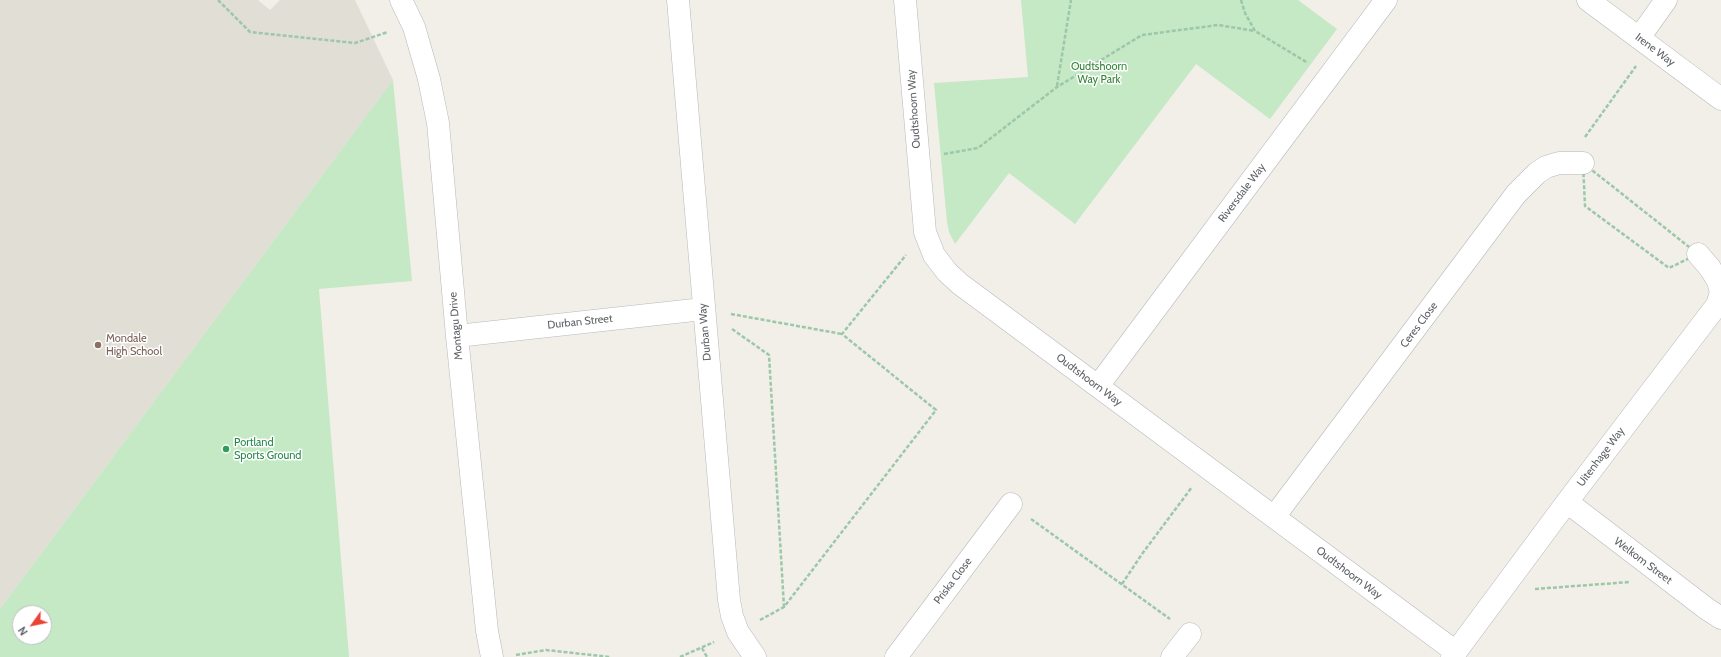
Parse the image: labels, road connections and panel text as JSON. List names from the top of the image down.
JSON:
{
  "streets": {
    "street": [
      "Irene Way",
      "Oudtshoorn Way",
      "Riversdale Way",
      "Durban Street",
      "Ceres Close",
      "Montagu Drive",
      "Durban Way",
      "Uitenhage Way",
      "Welkom Street",
      "Priska Close"
    ]
  },
  "crossings": [
    ["Oudtshoorn Way", "Riversdale Way"],
    ["Oudtshoorn Way", "Ceres Close"],
    ["Oudtshoorn Way", "Uitenhage Way"],
    ["Durban Street", "Montagu Drive"],
    ["Durban Street", "Durban Way"],
    ["Uitenhage Way", "Welkom Street"]
  ],
  "parks": ["Oudtshoorn Way Park"],
  "places": ["Mondale High School", "Portland Sports Ground"],
  "north": "bottom left"
}
